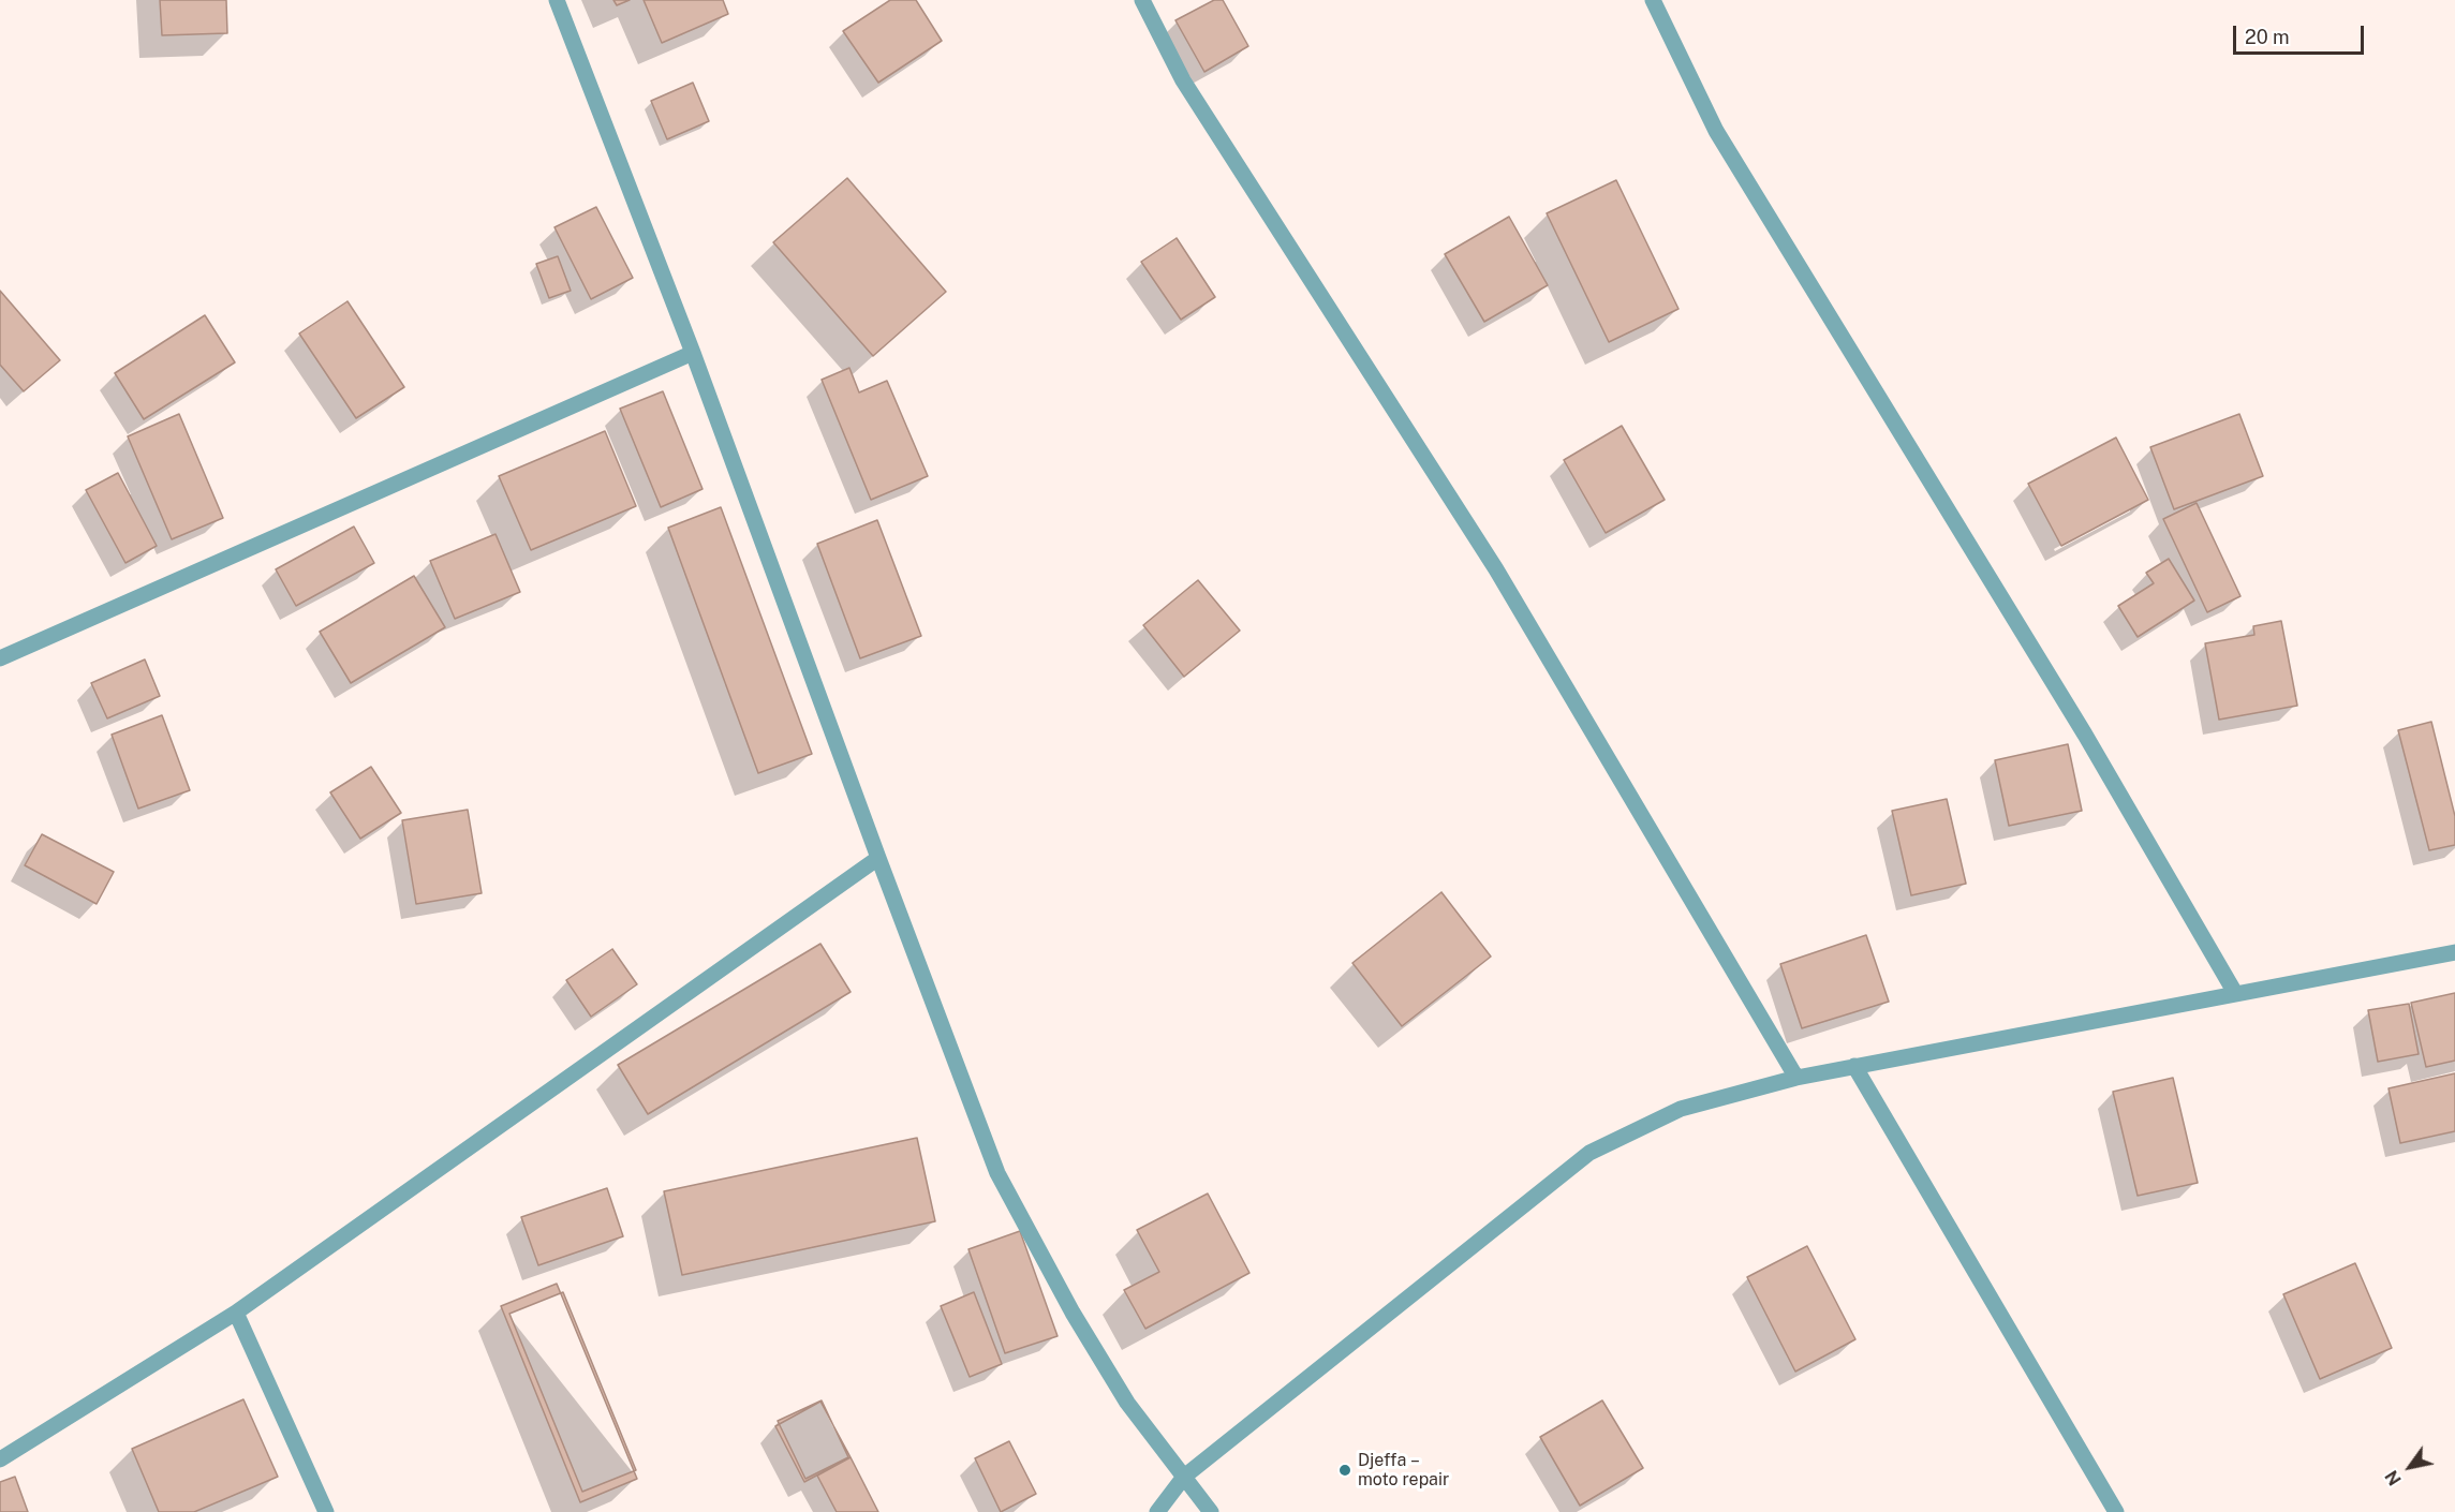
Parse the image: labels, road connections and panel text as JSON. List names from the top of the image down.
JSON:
{
  "places": ["Djeffa – moto repair"],
  "scale_bar": "20 m",
  "north": "bottom left"
}
